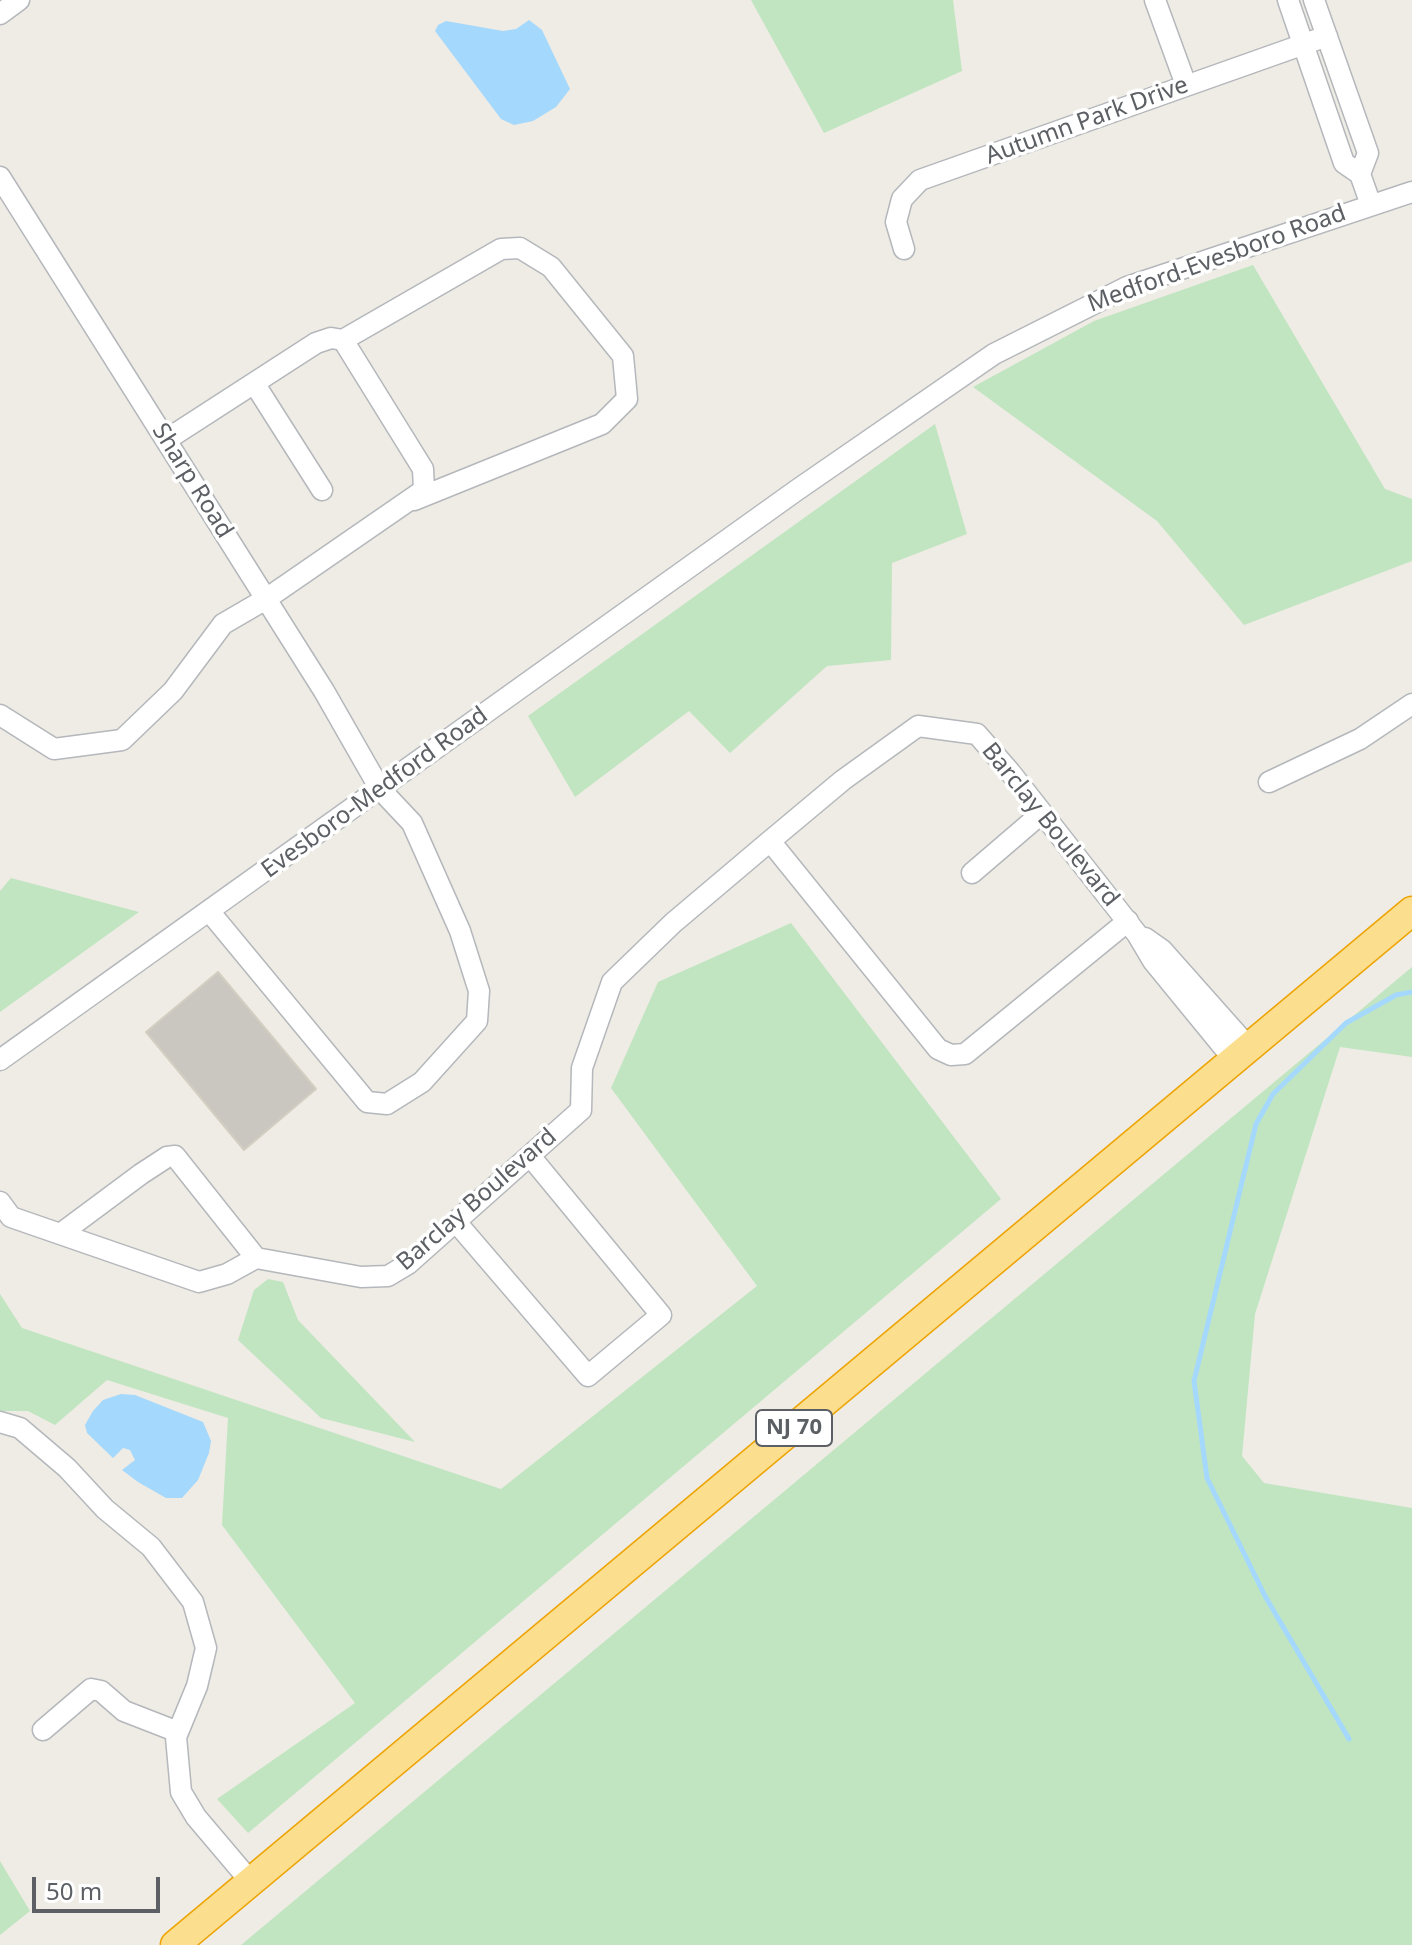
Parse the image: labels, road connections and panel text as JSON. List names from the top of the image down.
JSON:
{
  "streets": {
    "highway": ["NJ 70"],
    "street": [
      "Autumn Park Drive",
      "Medford-Evesboro Road",
      "Sharp Road",
      "Evesboro-Medford Road",
      "Barclay Boulevard"
    ]
  },
  "crossings": [
    ["Medford-Evesboro Road", "Evesboro-Medford Road"],
    ["Sharp Road", "Evesboro-Medford Road"],
    ["Barclay Boulevard", "NJ 70"]
  ],
  "scale_bar": "50 m"
}
